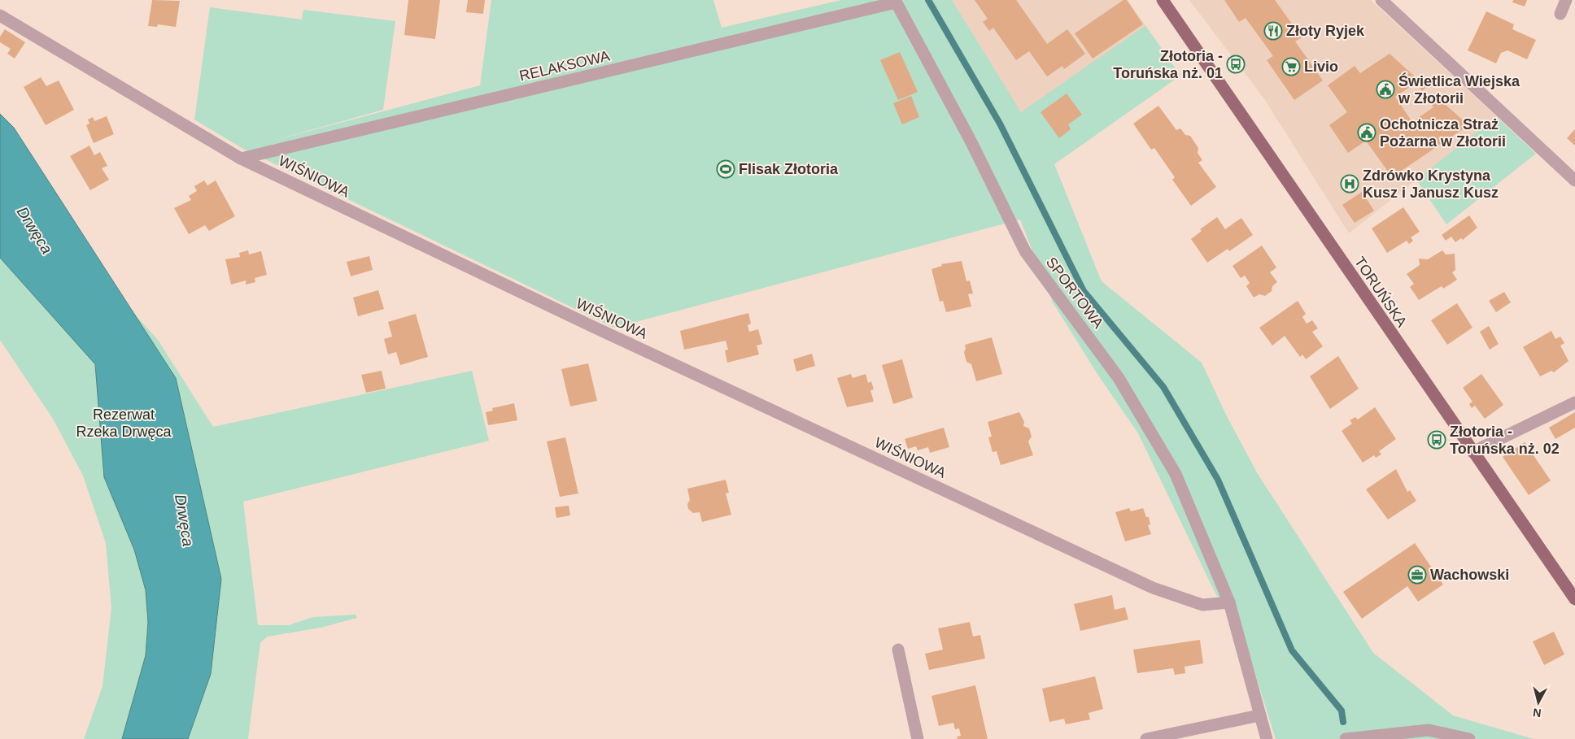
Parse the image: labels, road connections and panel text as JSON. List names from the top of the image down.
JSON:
{
  "streets": {
    "main road": ["TORUŃSKA"],
    "street": ["RELAKSOWA", "WIŚNIOWA", "SPORTOWA"]
  },
  "crossings": [
    ["RELAKSOWA", "WIŚNIOWA"],
    ["RELAKSOWA", "SPORTOWA"],
    ["WIŚNIOWA", "SPORTOWA"]
  ],
  "water": ["Drwęca"],
  "parks": ["Rezerwat Rzeka Drwęca"],
  "places": {
    "restaurant": ["Złoty Ryjek"],
    "bus stop": ["Złotoria - Toruńska nż. 01", "Złotoria - Toruńska nż. 02"],
    "supermarket": ["Livio"],
    "public building": ["Świetlica Wiejska w Złotorii", "Ochotnicza Straż Pożarna w Złotorii"],
    "sports": ["Flisak Złotoria"],
    "hospital": ["Zdrówko Krystyna Kusz i Janusz Kusz"],
    "office": ["Wachowski"]
  },
  "north": "bottom"
}
